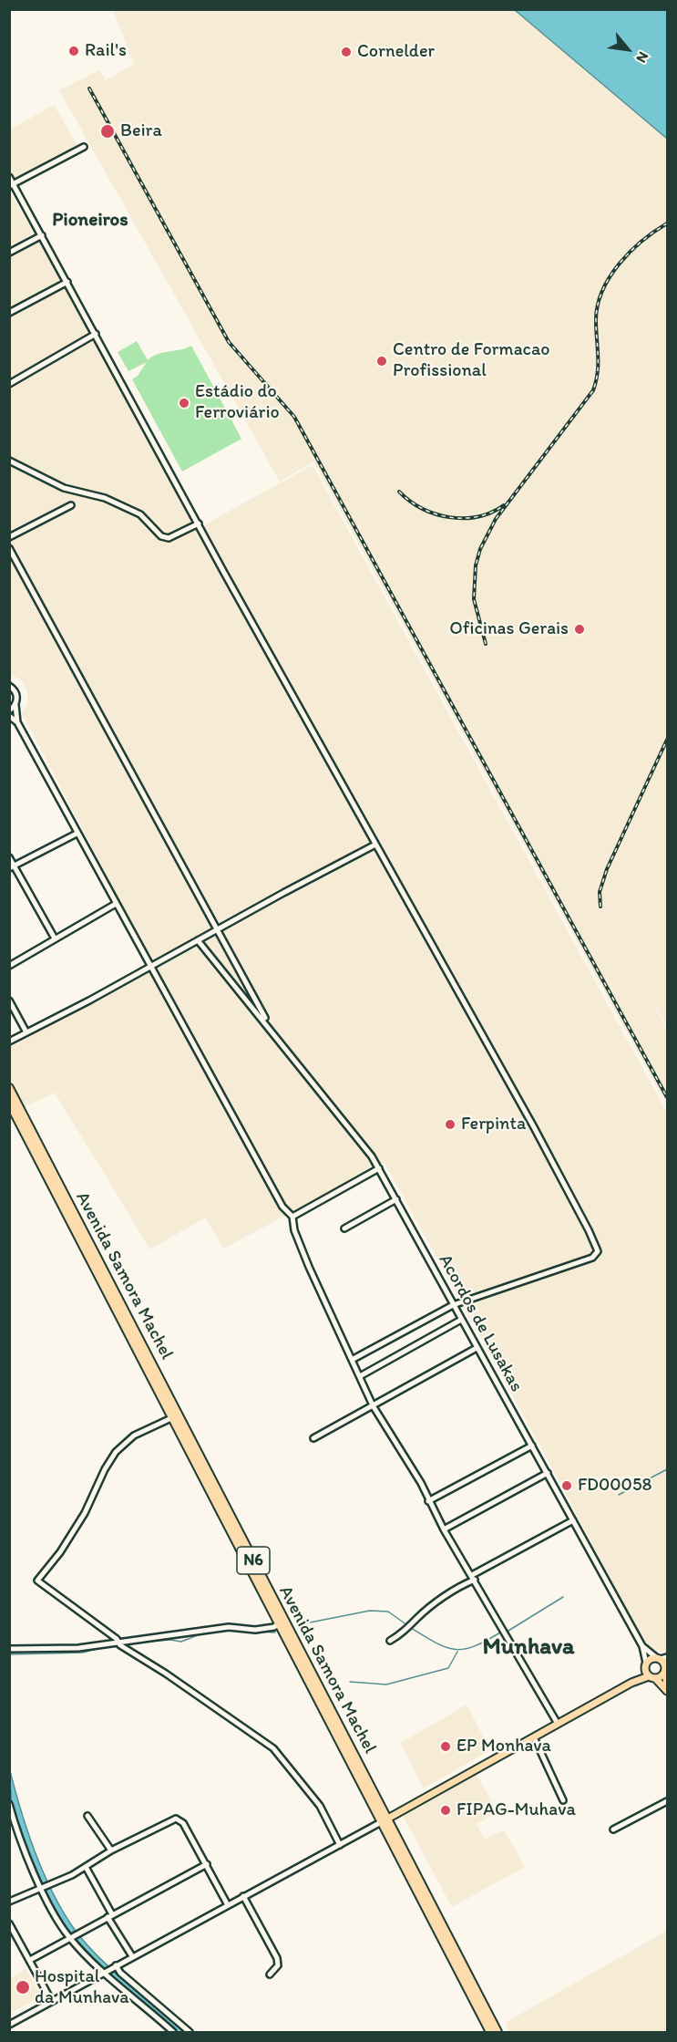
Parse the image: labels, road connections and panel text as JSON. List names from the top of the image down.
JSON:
{
  "streets": {
    "highway": ["Avenida Samora Machel", "N6"],
    "street": ["Acordos de Lusakas"]
  },
  "districts": ["Pioneiros", "Munhava"],
  "places": [
    "Rail's",
    "Cornelder",
    "Beira",
    "Centro de Formacao Profissional",
    "Estádio do Ferroviário",
    "Oficinas Gerais",
    "Ferpinta",
    "FD00058",
    "EP Monhava",
    "FIPAG-Muhava",
    "Hospital da Munhava"
  ],
  "north": "bottom right"
}
